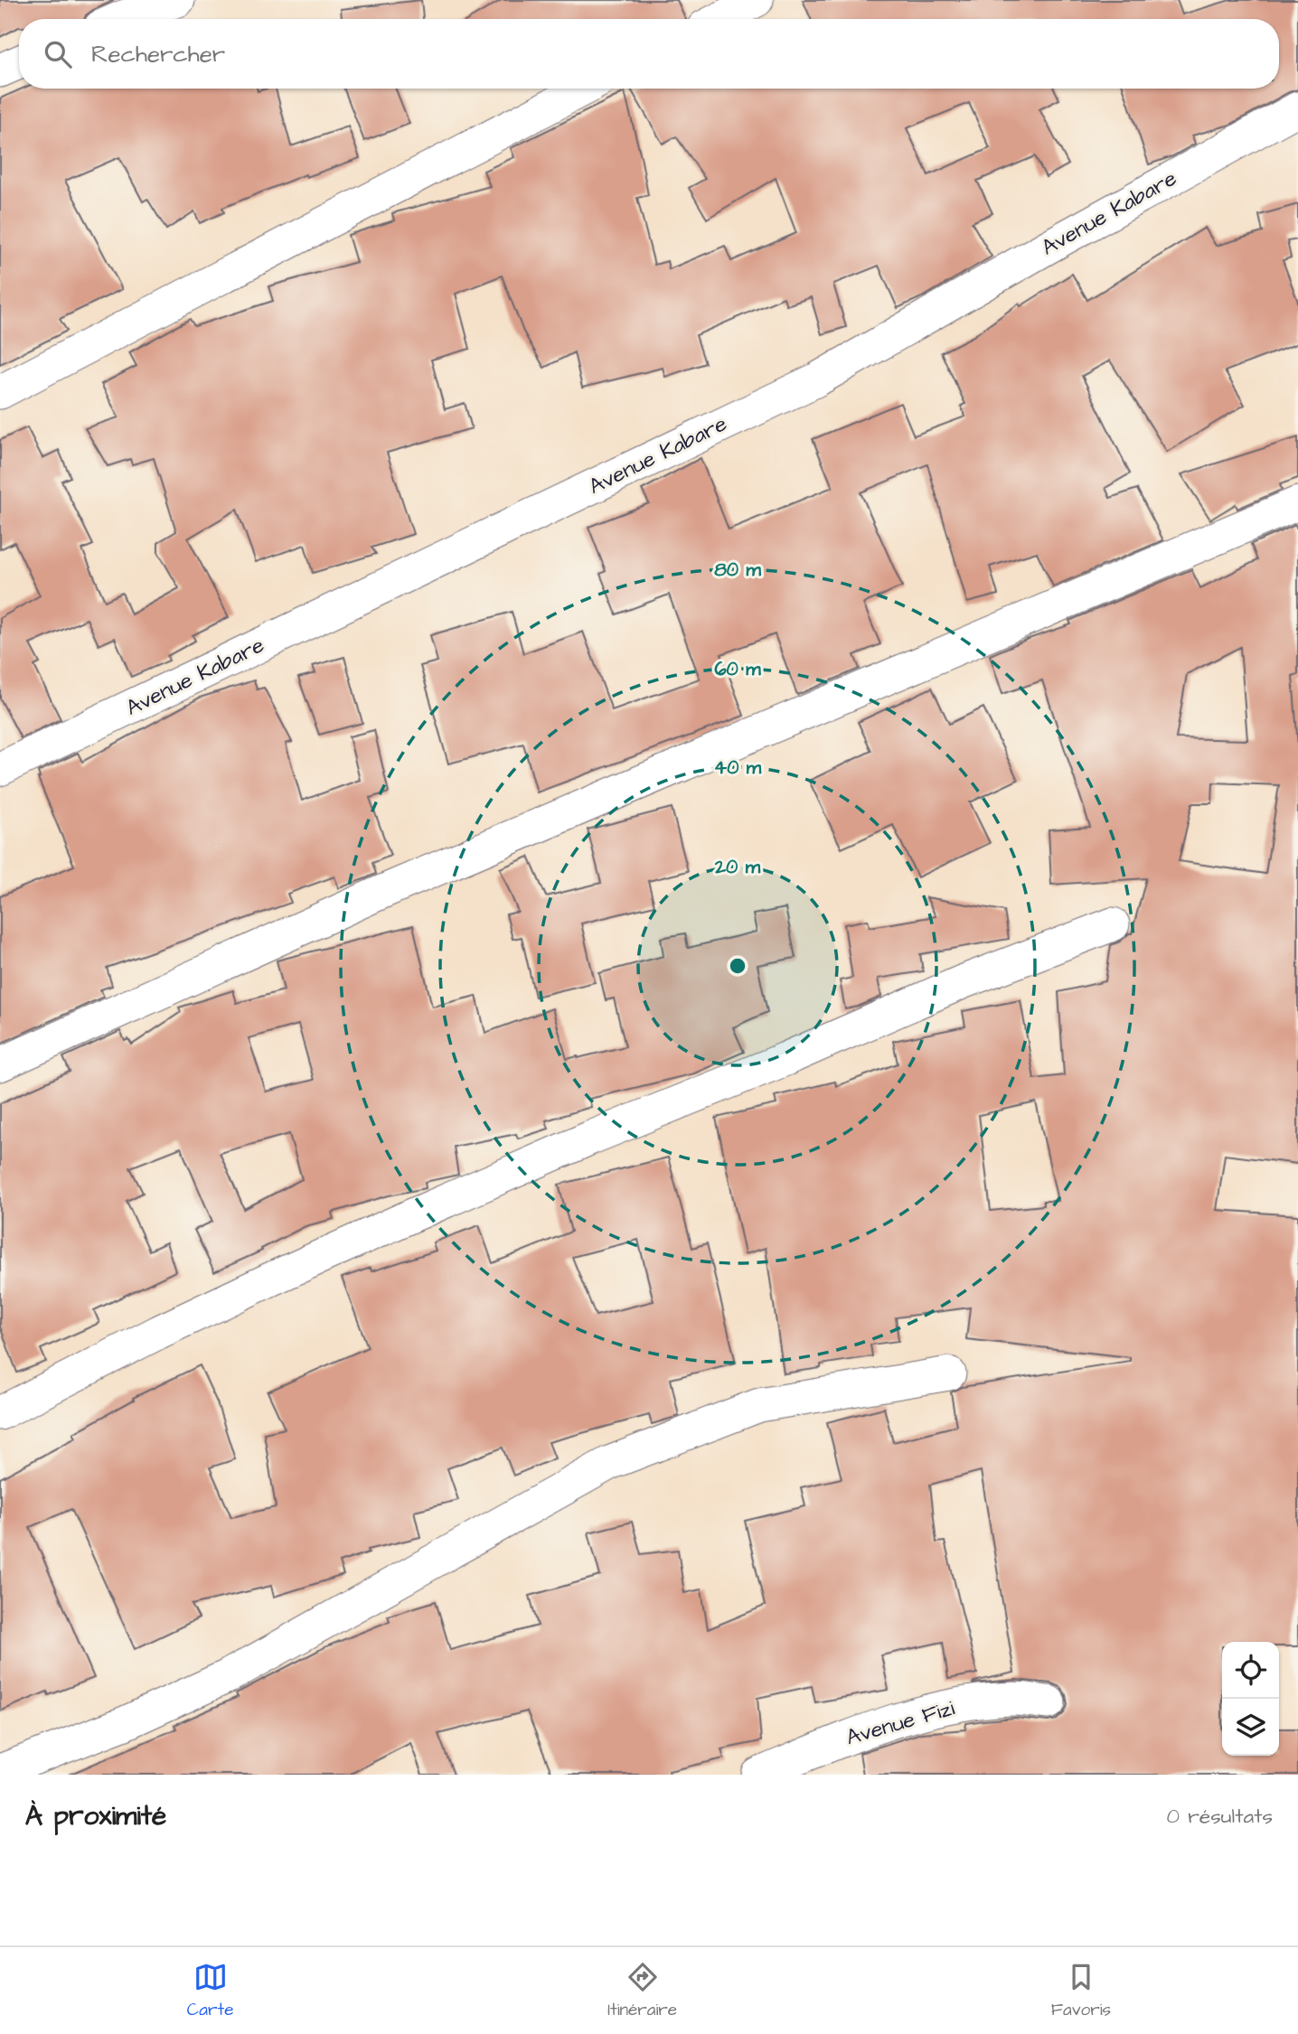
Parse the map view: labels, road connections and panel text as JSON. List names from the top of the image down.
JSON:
{
  "streets": {
    "street": ["Avenue Kabare", "Avenue Fizi"]
  },
  "page": {
    "search": "Rechercher",
    "heading": ["À proximité", "0 résultats"],
    "nav": ["Carte", "Itinéraire", "Favoris"]
  },
  "rings": [
    "80 m",
    "60 m",
    "40 m",
    "20 m"
  ]
}
